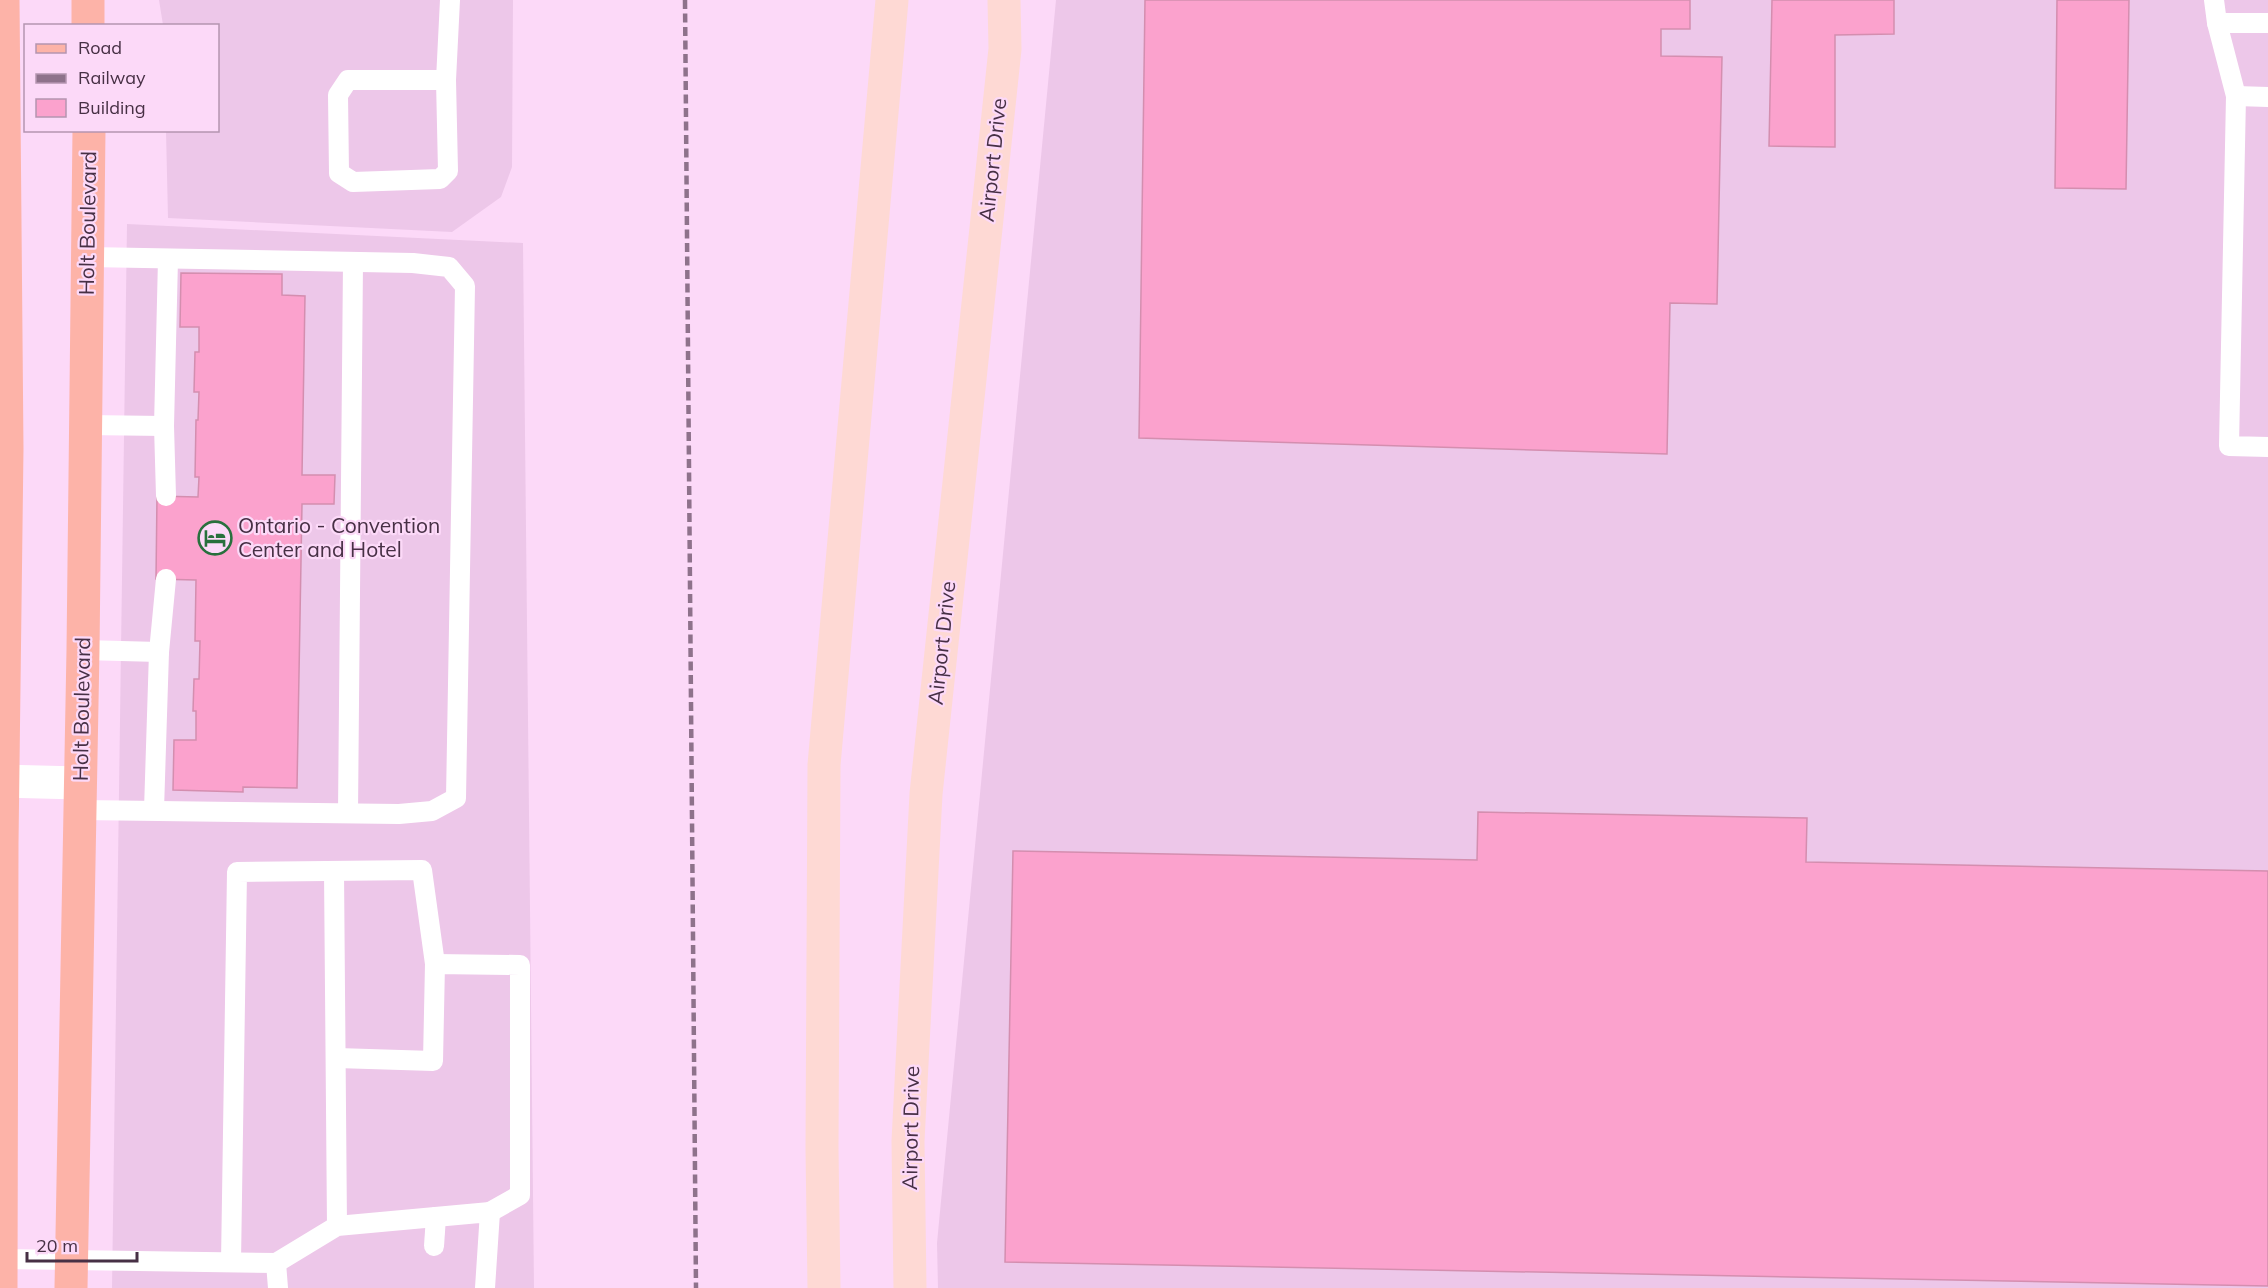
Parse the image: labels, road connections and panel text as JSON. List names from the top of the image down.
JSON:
{
  "streets": {
    "main road": ["Airport Drive", "Holt Boulevard"]
  },
  "places": {
    "hotel": ["Ontario - Convention Center and Hotel"]
  },
  "legend": ["Road", "Railway", "Building"],
  "scale_bar": "20 m"
}
